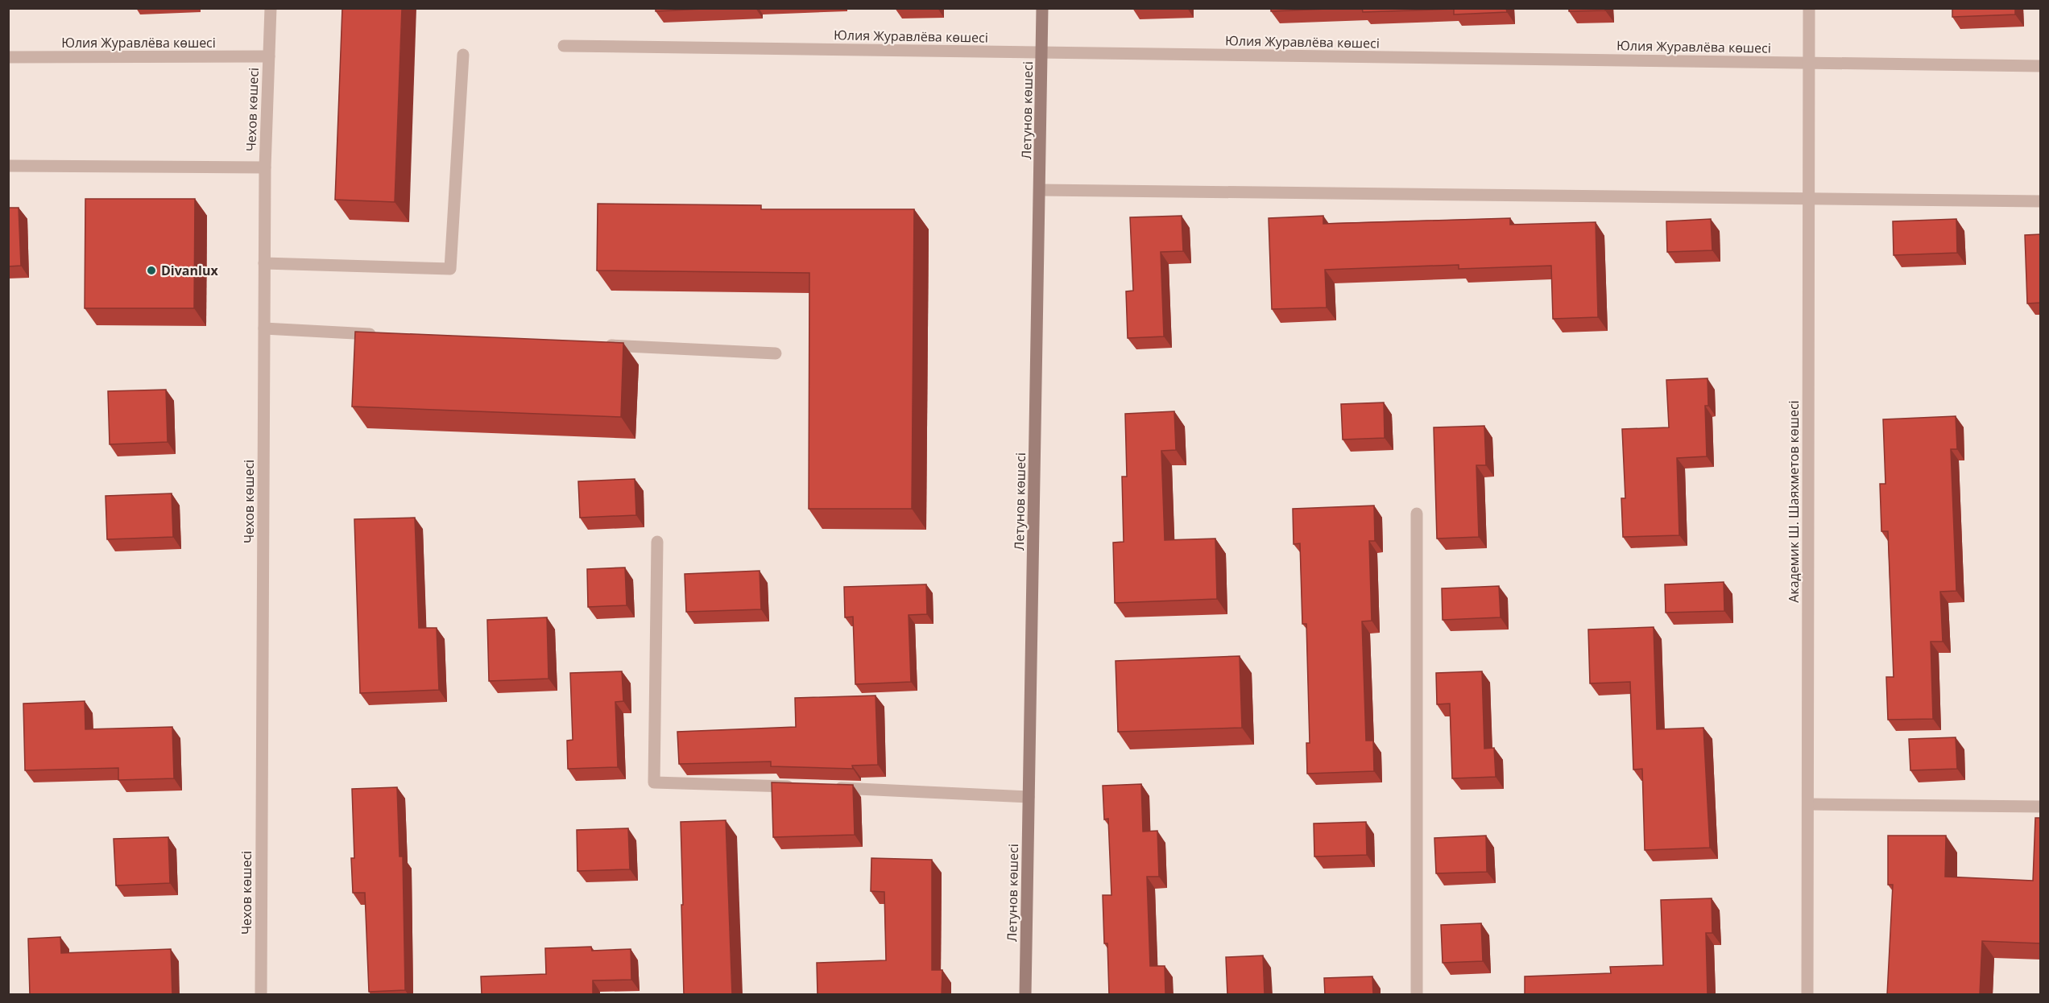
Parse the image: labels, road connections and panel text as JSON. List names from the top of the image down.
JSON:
{
  "streets": {
    "street": [
      "Юлия Журавлёва көшесі",
      "Чехов көшесі",
      "Летунов көшесі",
      "Академик Ш. Шаяхметов көшесі"
    ]
  },
  "crossings": [
    ["Юлия Журавлёва көшесі", "Чехов көшесі"],
    ["Юлия Журавлёва көшесі", "Летунов көшесі"],
    ["Юлия Журавлёва көшесі", "Академик Ш. Шаяхметов көшесі"]
  ],
  "places": ["Divanlux"]
}
